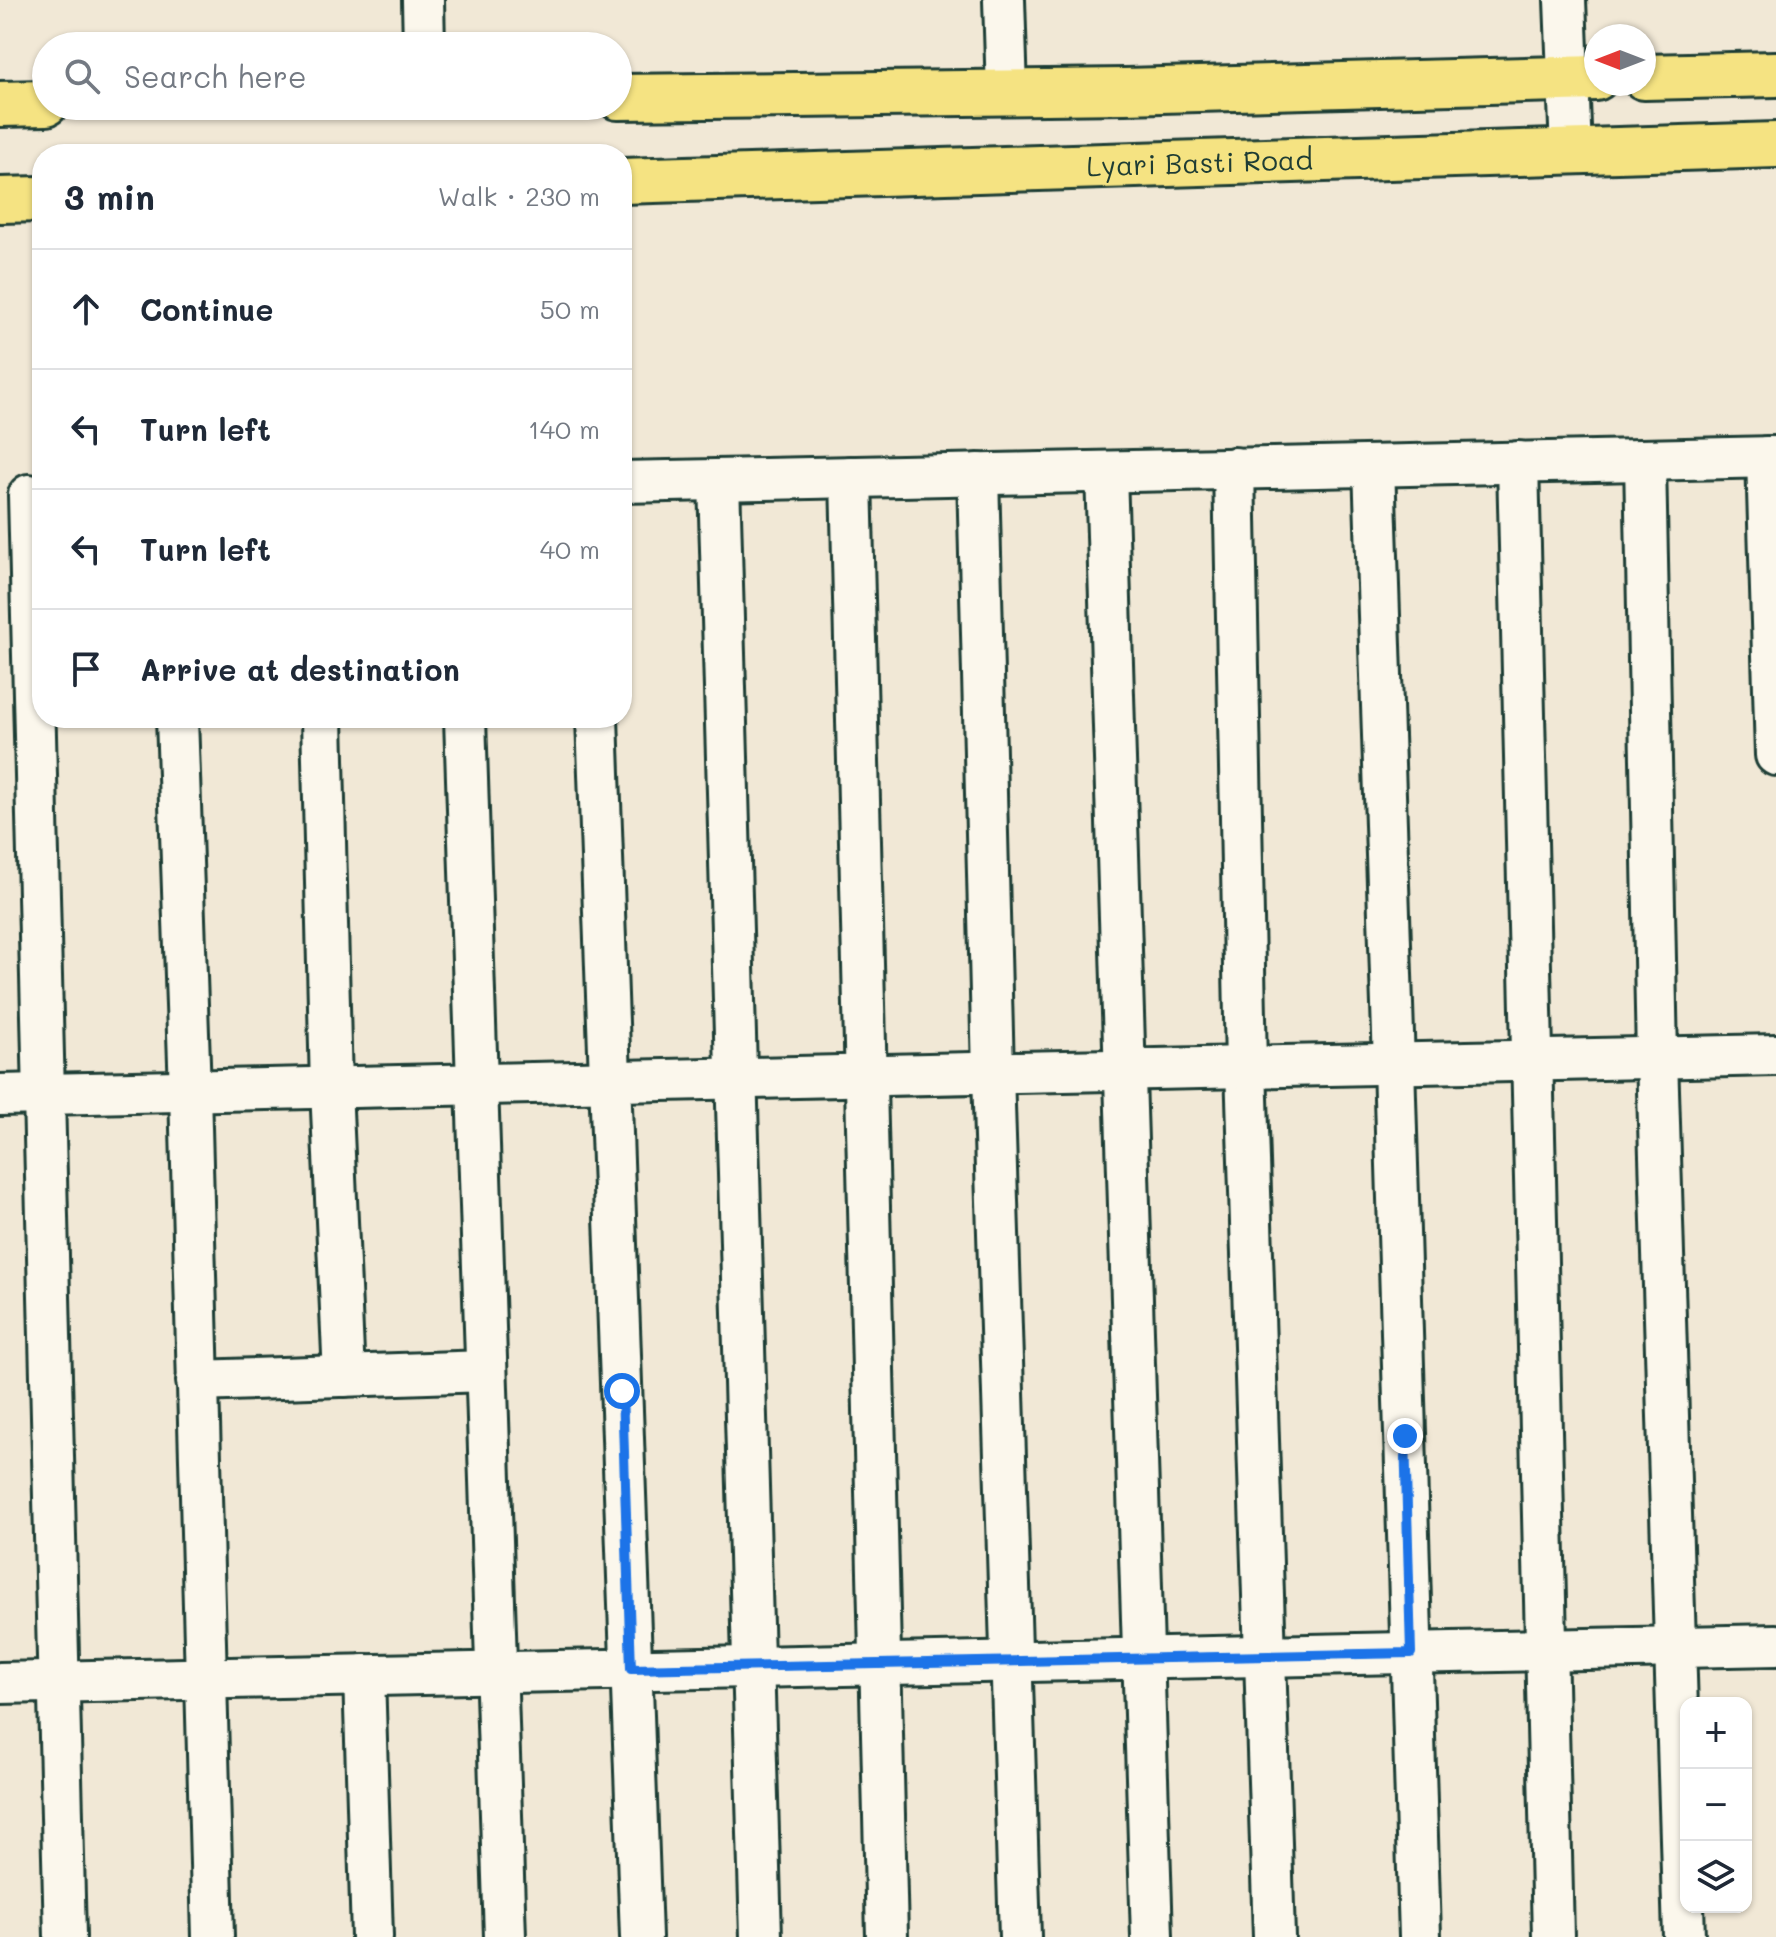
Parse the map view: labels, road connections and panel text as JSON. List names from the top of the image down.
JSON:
{
  "streets": {
    "main road": ["Lyari Basti Road"]
  },
  "north": "left",
  "page": {
    "search": "Search here",
    "heading": ["3 min", "Walk · 230 m"],
    "list": [
      ["Continue", "50 m"],
      ["Turn left", "140 m"],
      ["Turn left", "40 m"],
      "Arrive at destination"
    ],
    "map_buttons": ["+", "−"]
  }
}
